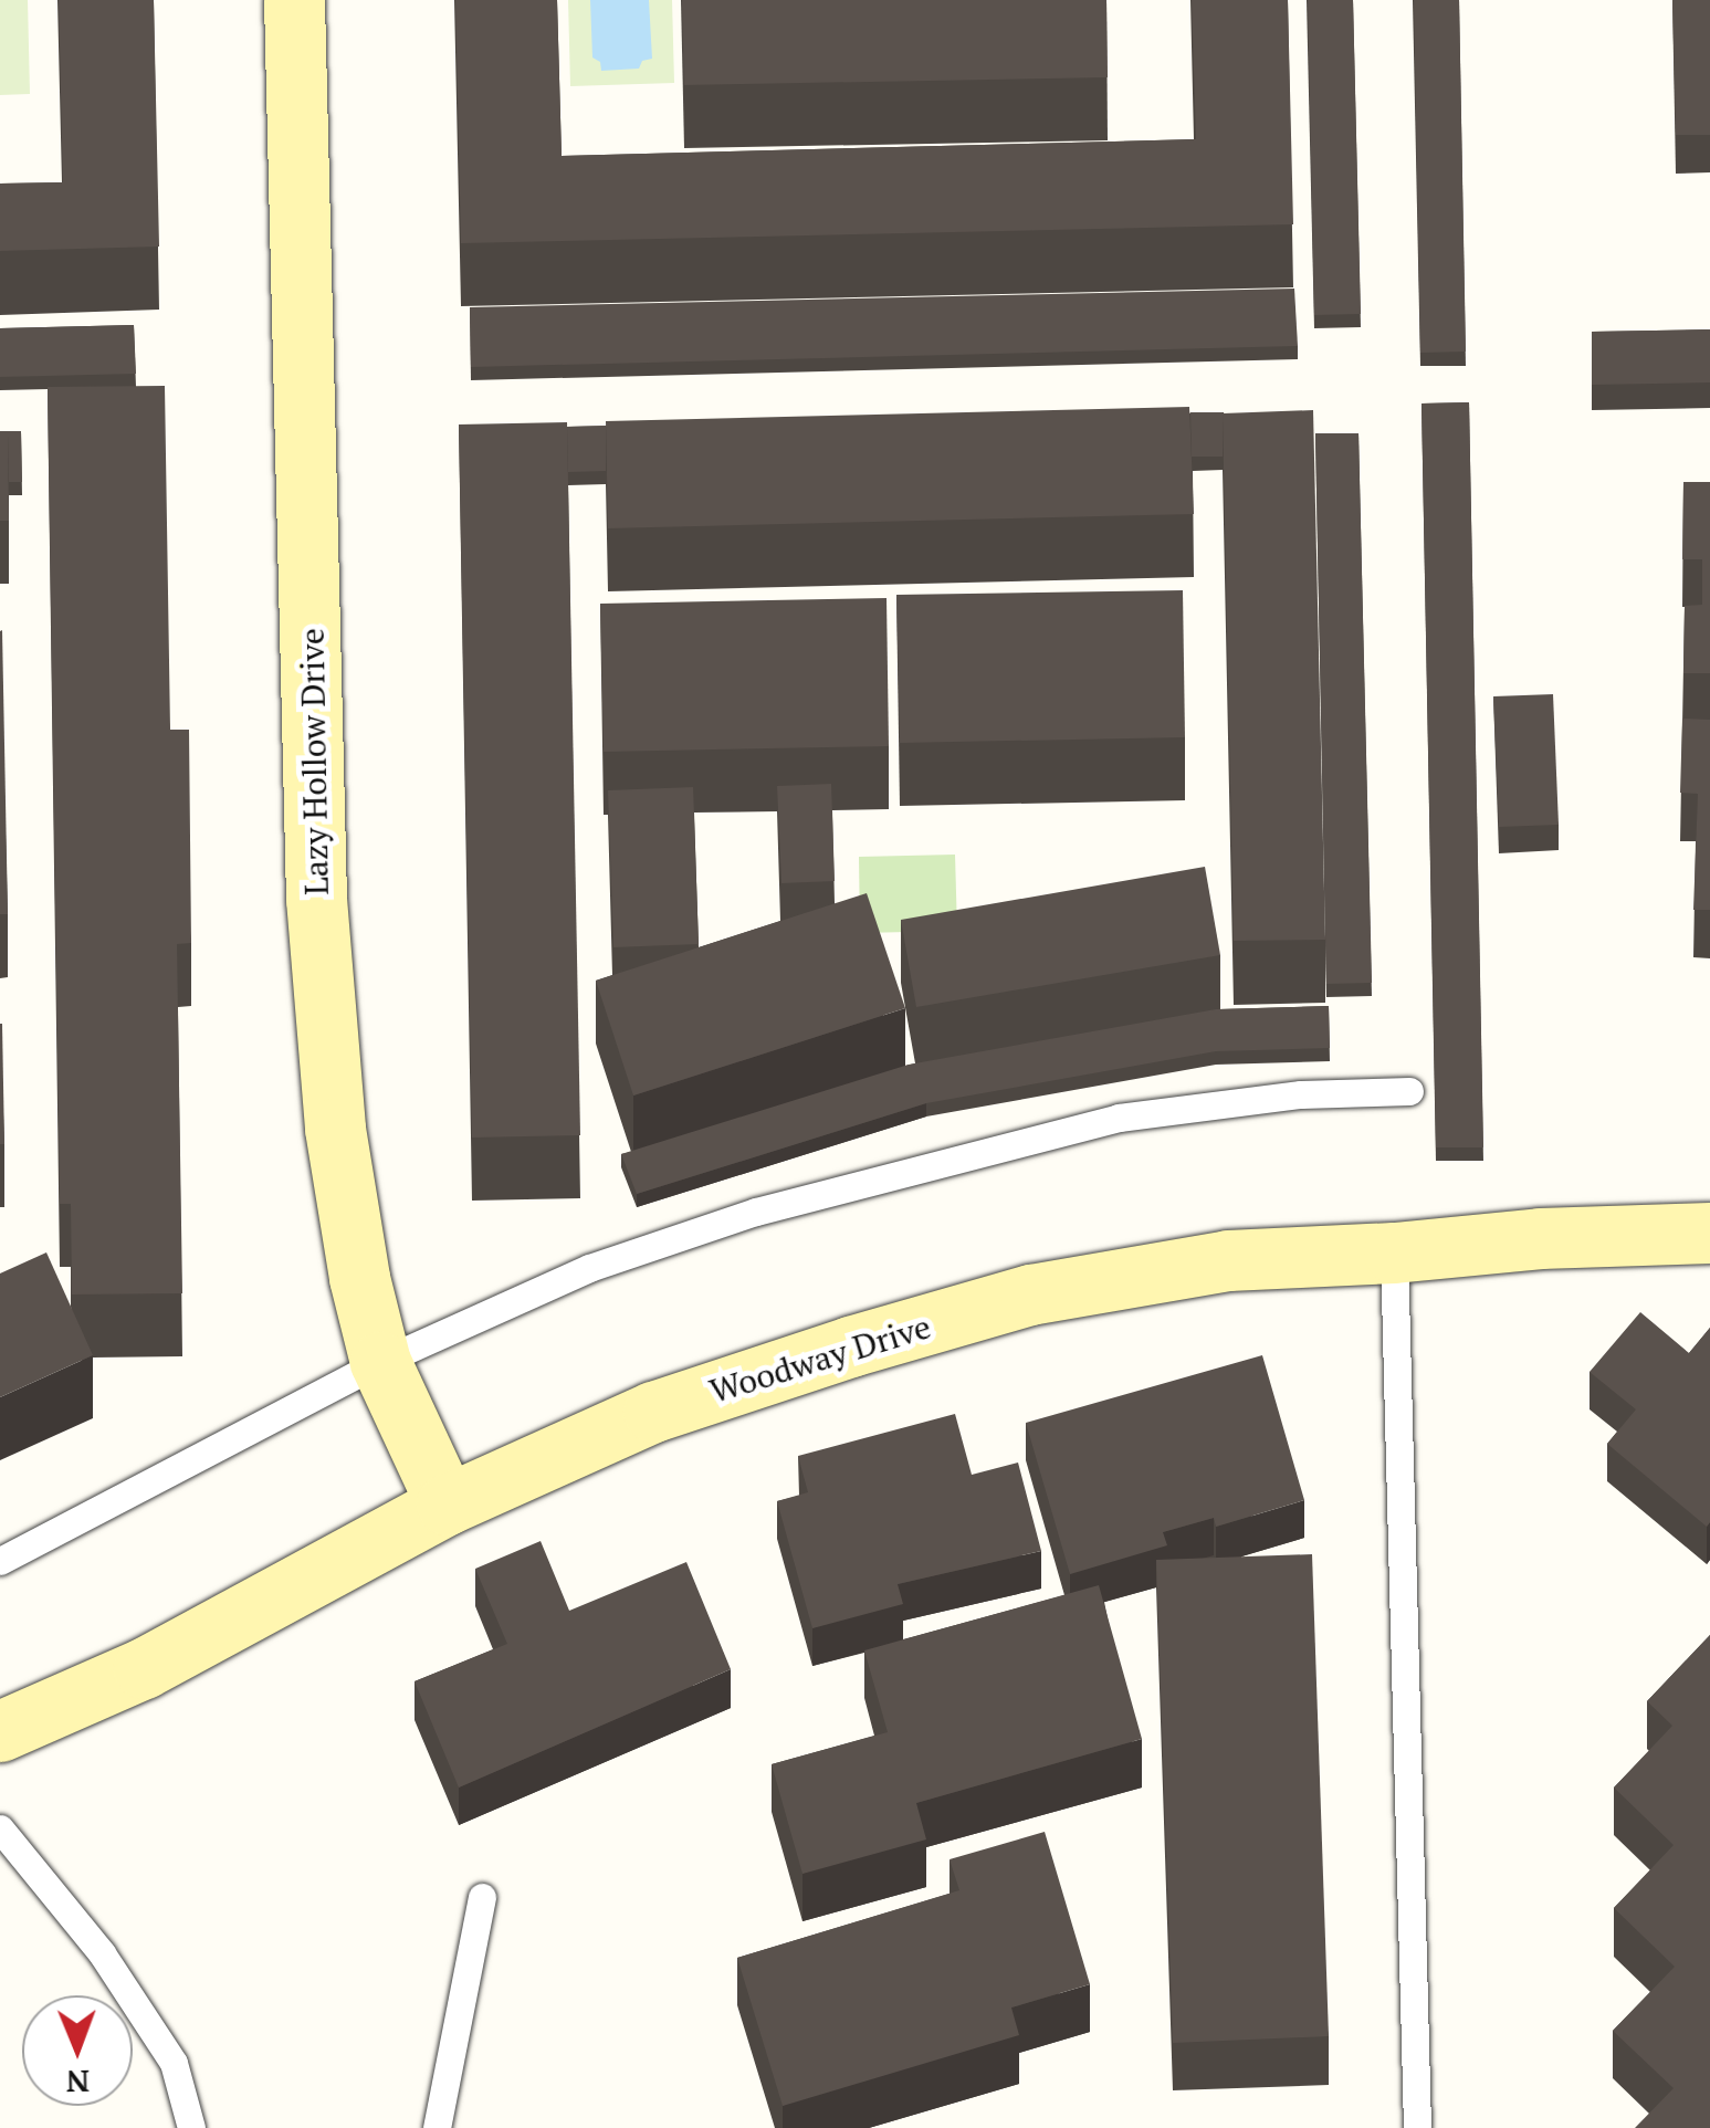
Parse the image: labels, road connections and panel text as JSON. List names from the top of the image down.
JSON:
{
  "streets": {
    "street": ["Lazy Hollow Drive", "Woodway Drive"]
  },
  "crossings": [
    ["Lazy Hollow Drive", "Woodway Drive"]
  ],
  "north": "bottom"
}
